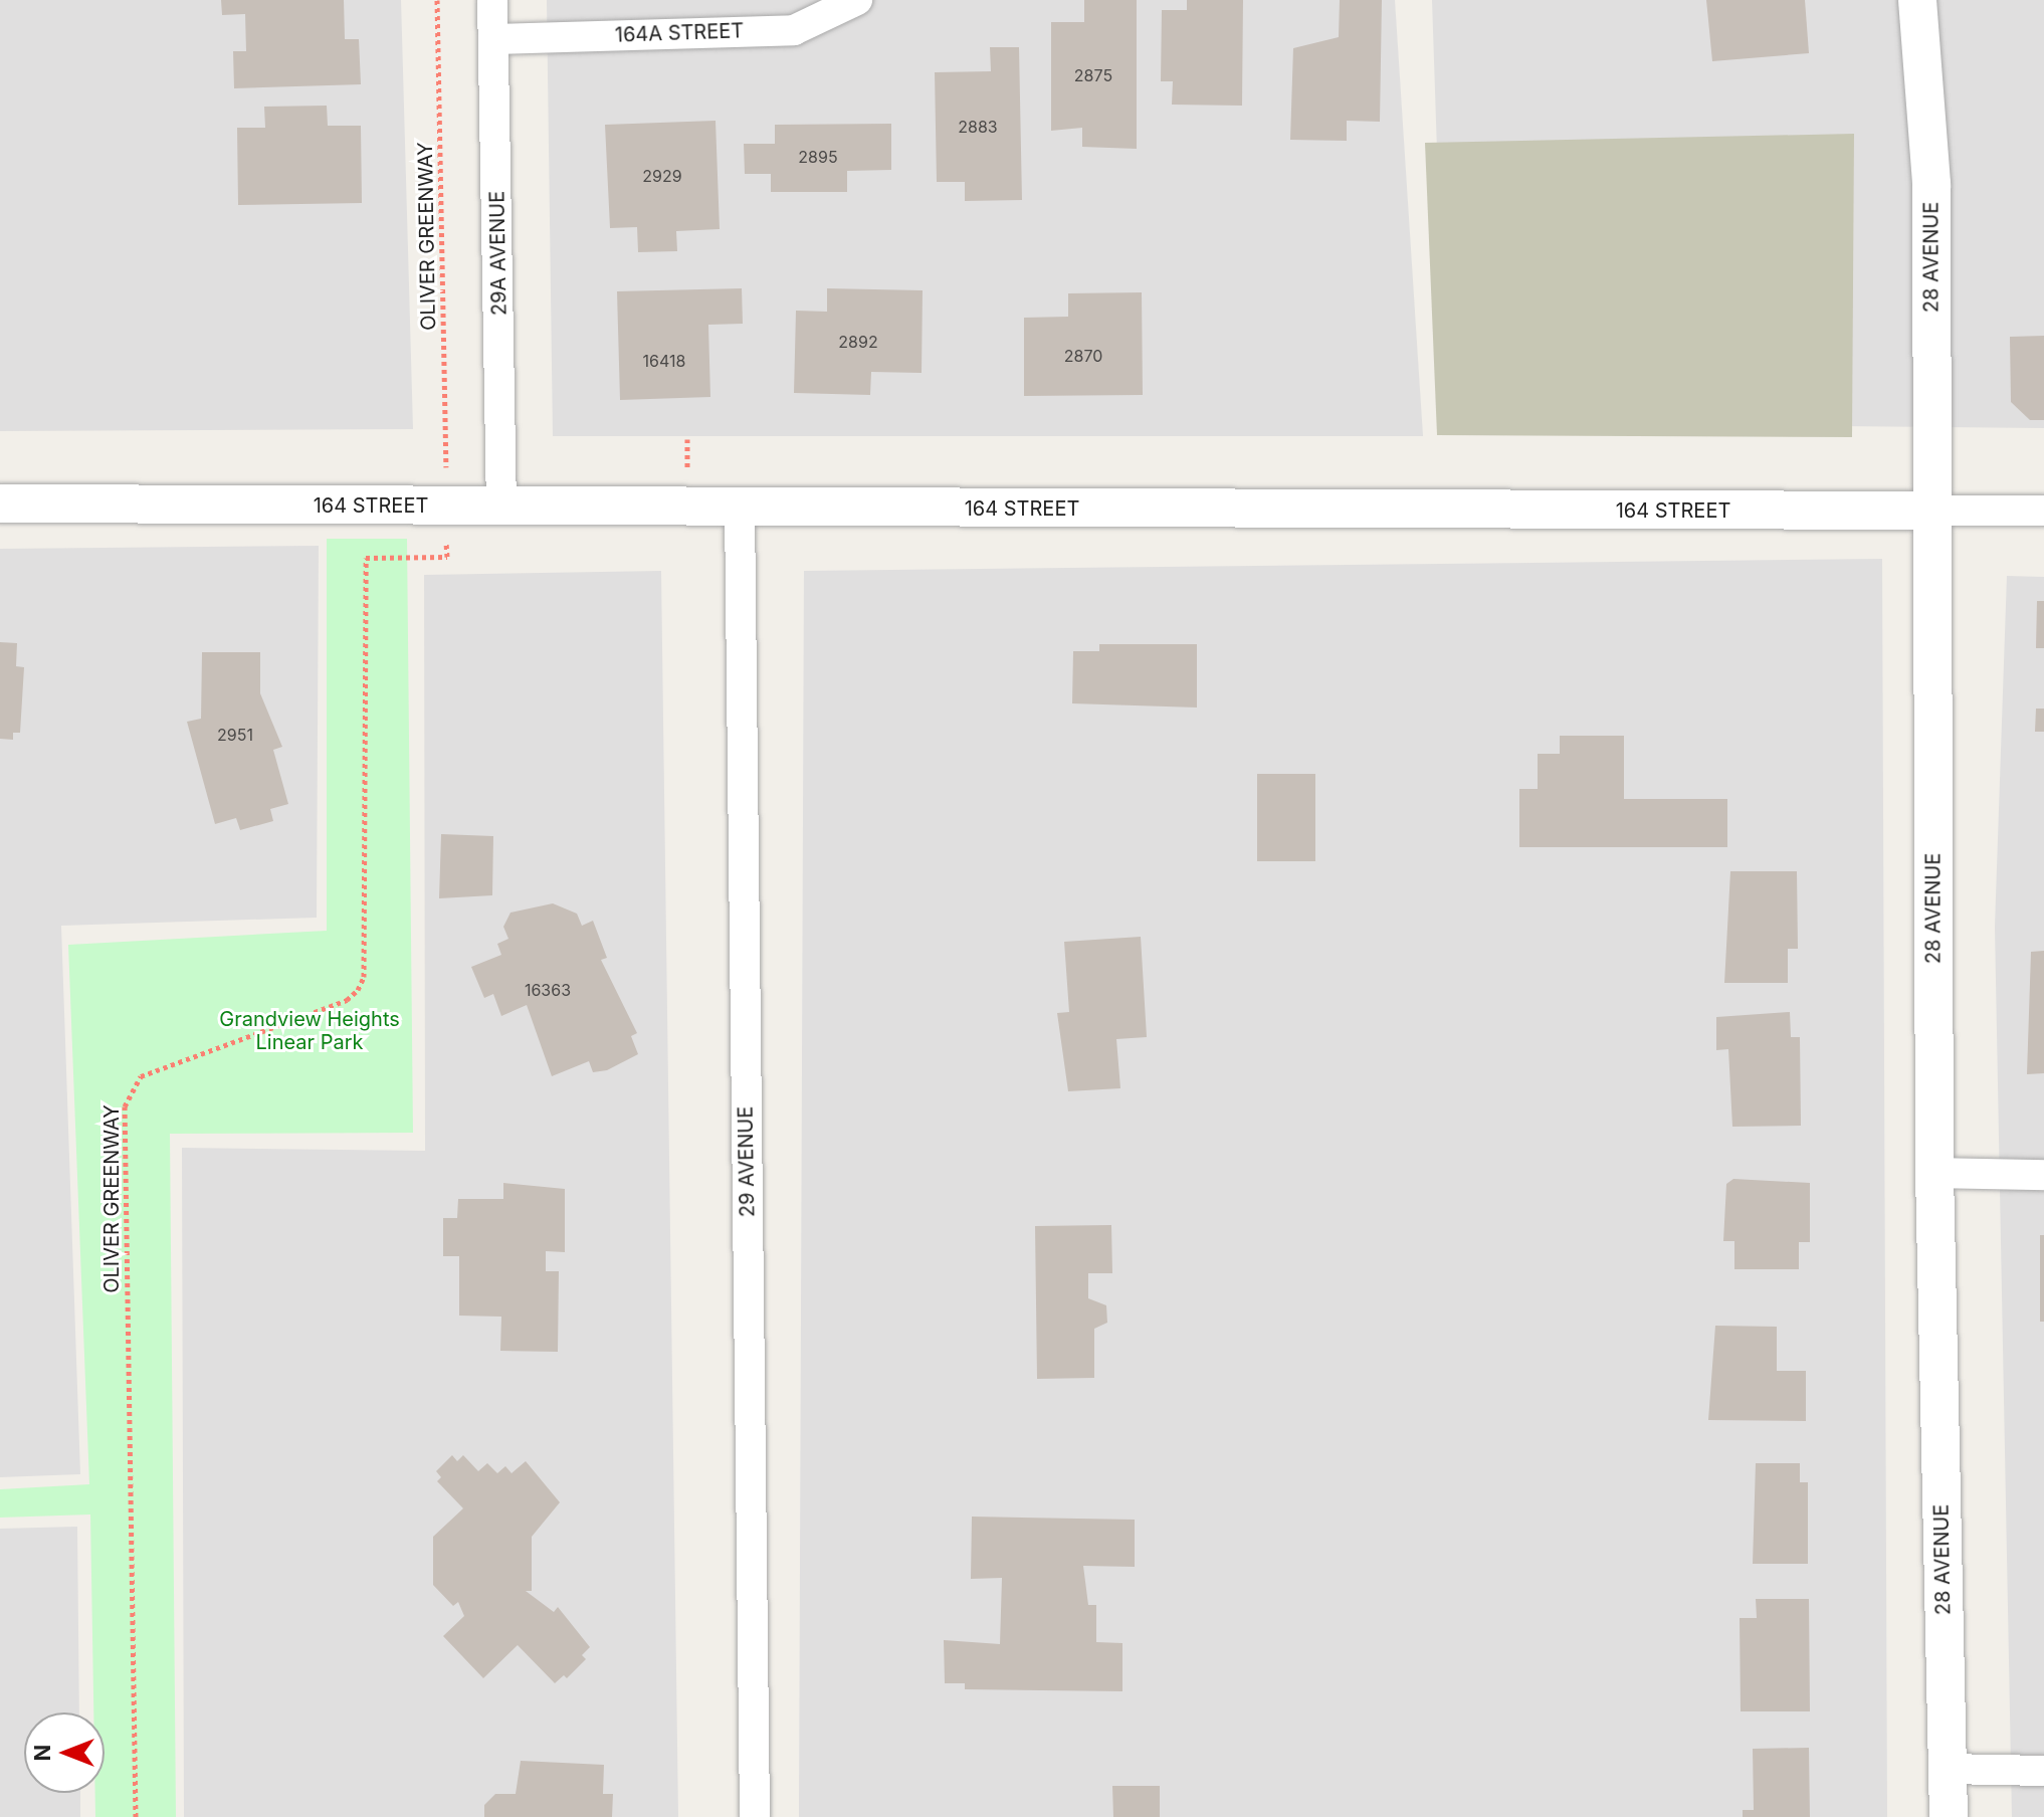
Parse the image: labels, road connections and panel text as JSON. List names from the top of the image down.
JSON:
{
  "streets": {
    "street": [
      "164A STREET",
      "29A AVENUE",
      "28 AVENUE",
      "164 STREET",
      "29 AVENUE"
    ],
    "path": ["OLIVER GREENWAY"]
  },
  "crossings": [
    ["164A STREET", "29A AVENUE"],
    ["29A AVENUE", "164 STREET"],
    ["28 AVENUE", "164 STREET"],
    ["164 STREET", "29 AVENUE"]
  ],
  "parks": ["Grandview Heights Linear Park"],
  "house_numbers": [
    "2875",
    "2883",
    "2895",
    "2929",
    "2892",
    "2870",
    "16418",
    "2951",
    "16363"
  ],
  "north": "left"
}
